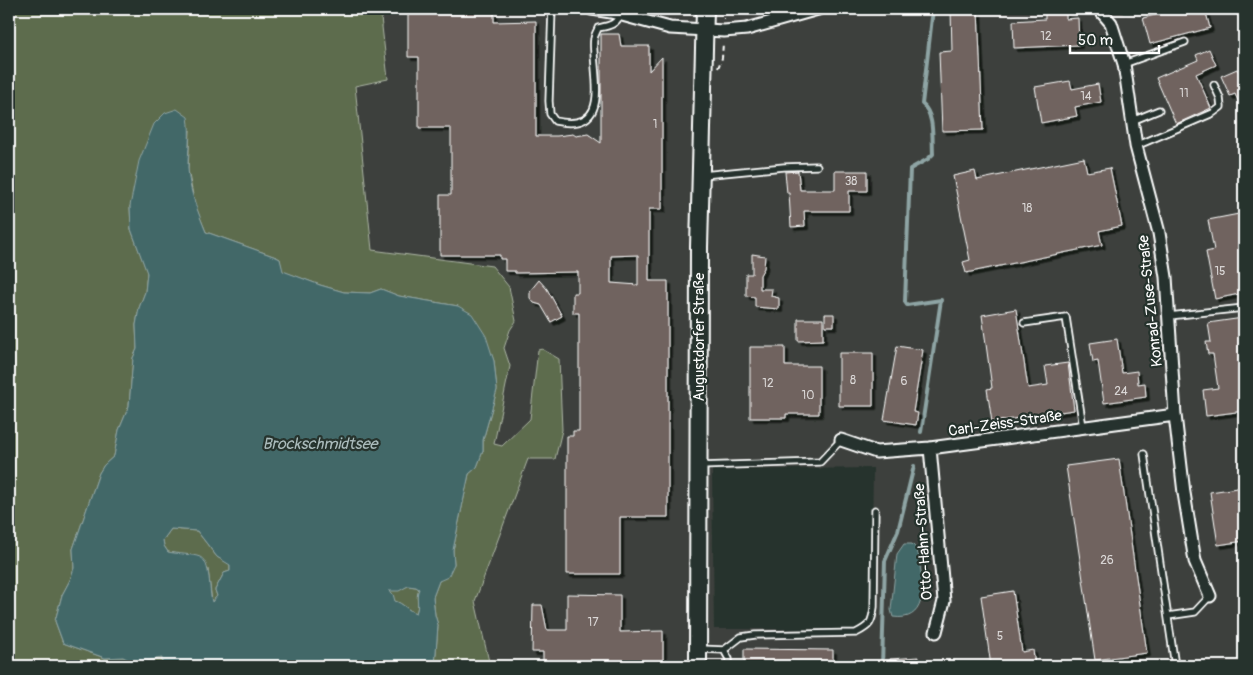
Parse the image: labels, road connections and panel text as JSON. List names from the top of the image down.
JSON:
{
  "streets": {
    "main road": ["Augustdorfer Straße"],
    "street": ["Konrad-Zuse-Straße", "Carl-Zeiss-Straße", "Otto-Hahn-Straße"]
  },
  "crossings": [
    ["Konrad-Zuse-Straße", "Carl-Zeiss-Straße"],
    ["Carl-Zeiss-Straße", "Otto-Hahn-Straße"]
  ],
  "water": ["Brockschmidtsee"],
  "house_numbers": [
    "12",
    "11",
    "14",
    "1",
    "38",
    "18",
    "15",
    "8",
    "6",
    "12",
    "24",
    "10",
    "26",
    "17",
    "5"
  ],
  "scale_bar": "50 m"
}
